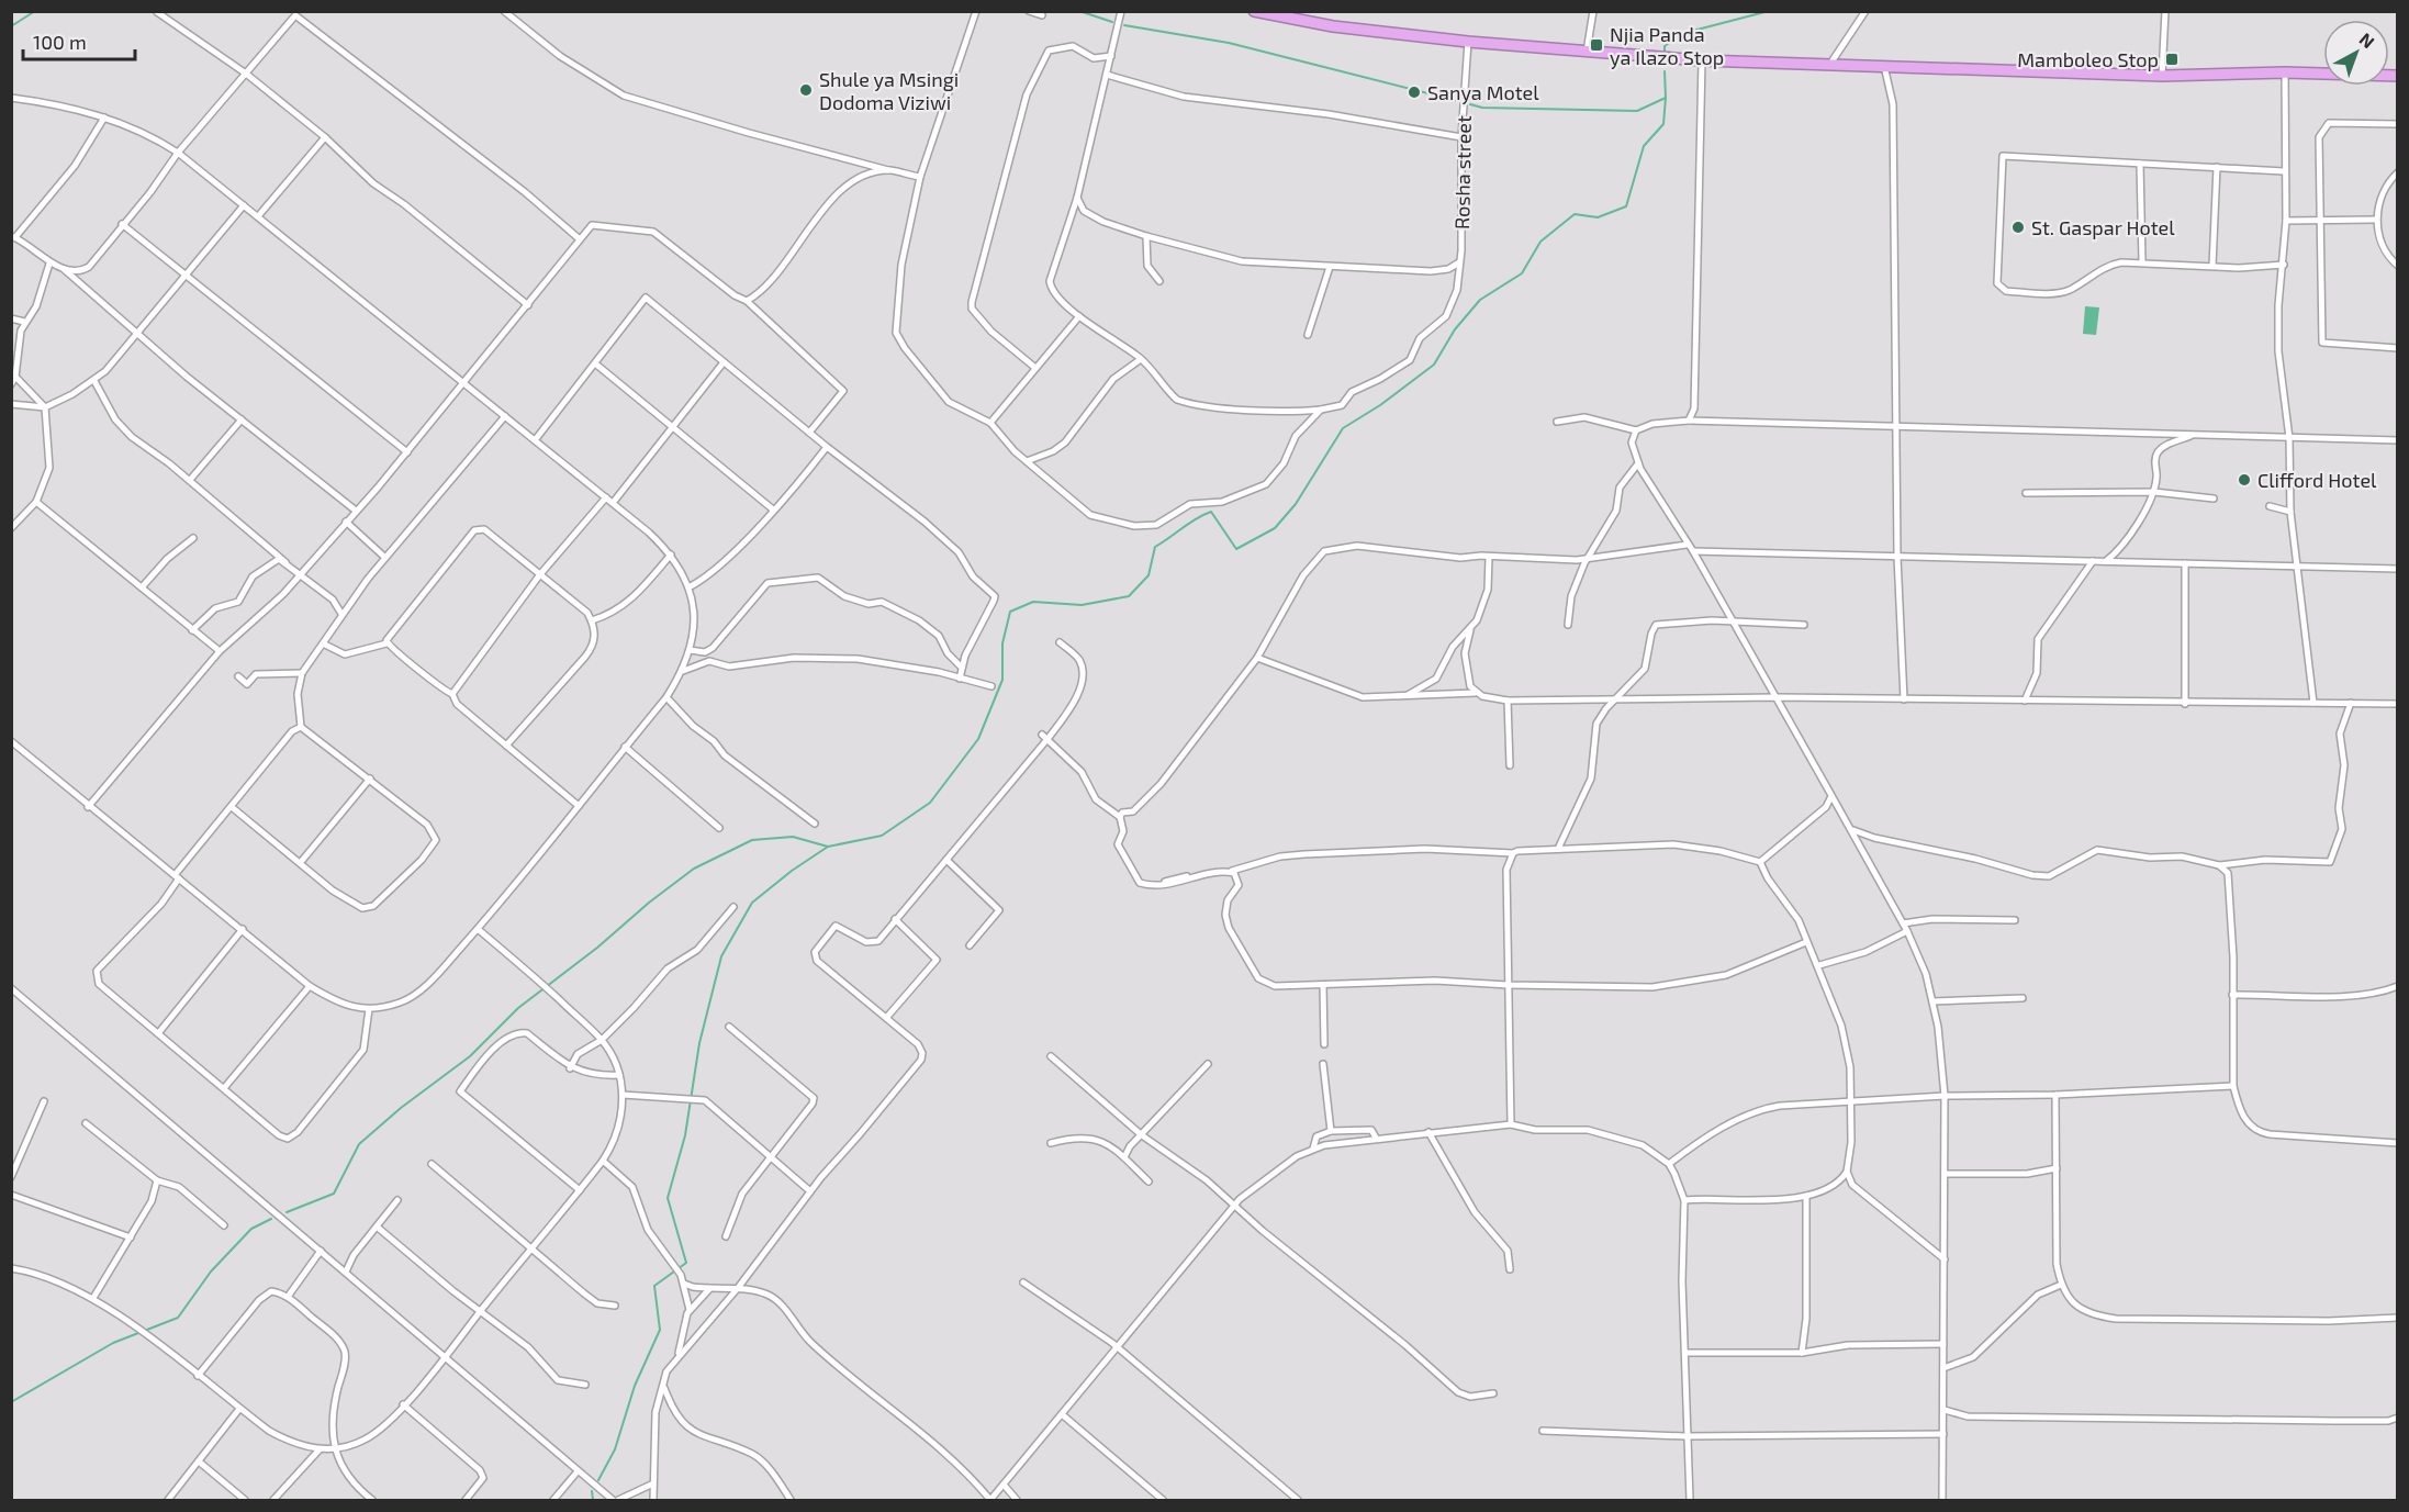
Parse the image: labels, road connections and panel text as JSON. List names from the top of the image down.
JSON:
{
  "streets": {
    "street": ["Rosha street"]
  },
  "places": {
    "transit": ["Njia Panda ya Ilazo Stop", "Mamboleo Stop"],
    "other": [
      "Shule ya Msingi Dodoma Viziwi",
      "Sanya Motel",
      "St. Gaspar Hotel",
      "Clifford Hotel"
    ]
  },
  "scale_bar": "100 m",
  "north": "top right"
}
